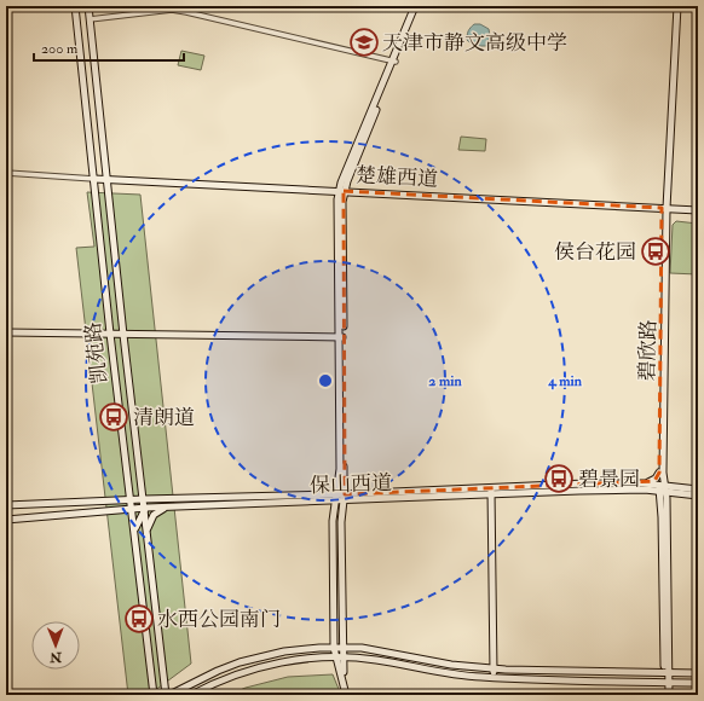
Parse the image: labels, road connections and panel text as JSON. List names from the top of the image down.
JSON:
{
  "streets": {
    "main road": [
      "楚雄西道",
      "碧欣路",
      "凯苑路",
      "保山西道"
    ]
  },
  "crossings": [
    ["楚雄西道", "碧欣路"],
    ["楚雄西道", "凯苑路"],
    ["凯苑路", "保山西道"]
  ],
  "places": {
    "school or university": ["天津市静文高级中学"],
    "bus stop": [
      "侯台花园",
      "清朗道",
      "碧景园",
      "水西公园南门"
    ]
  },
  "scale_bar": "200 m",
  "north": "bottom",
  "rings": ["2 min", "4 min"]
}
